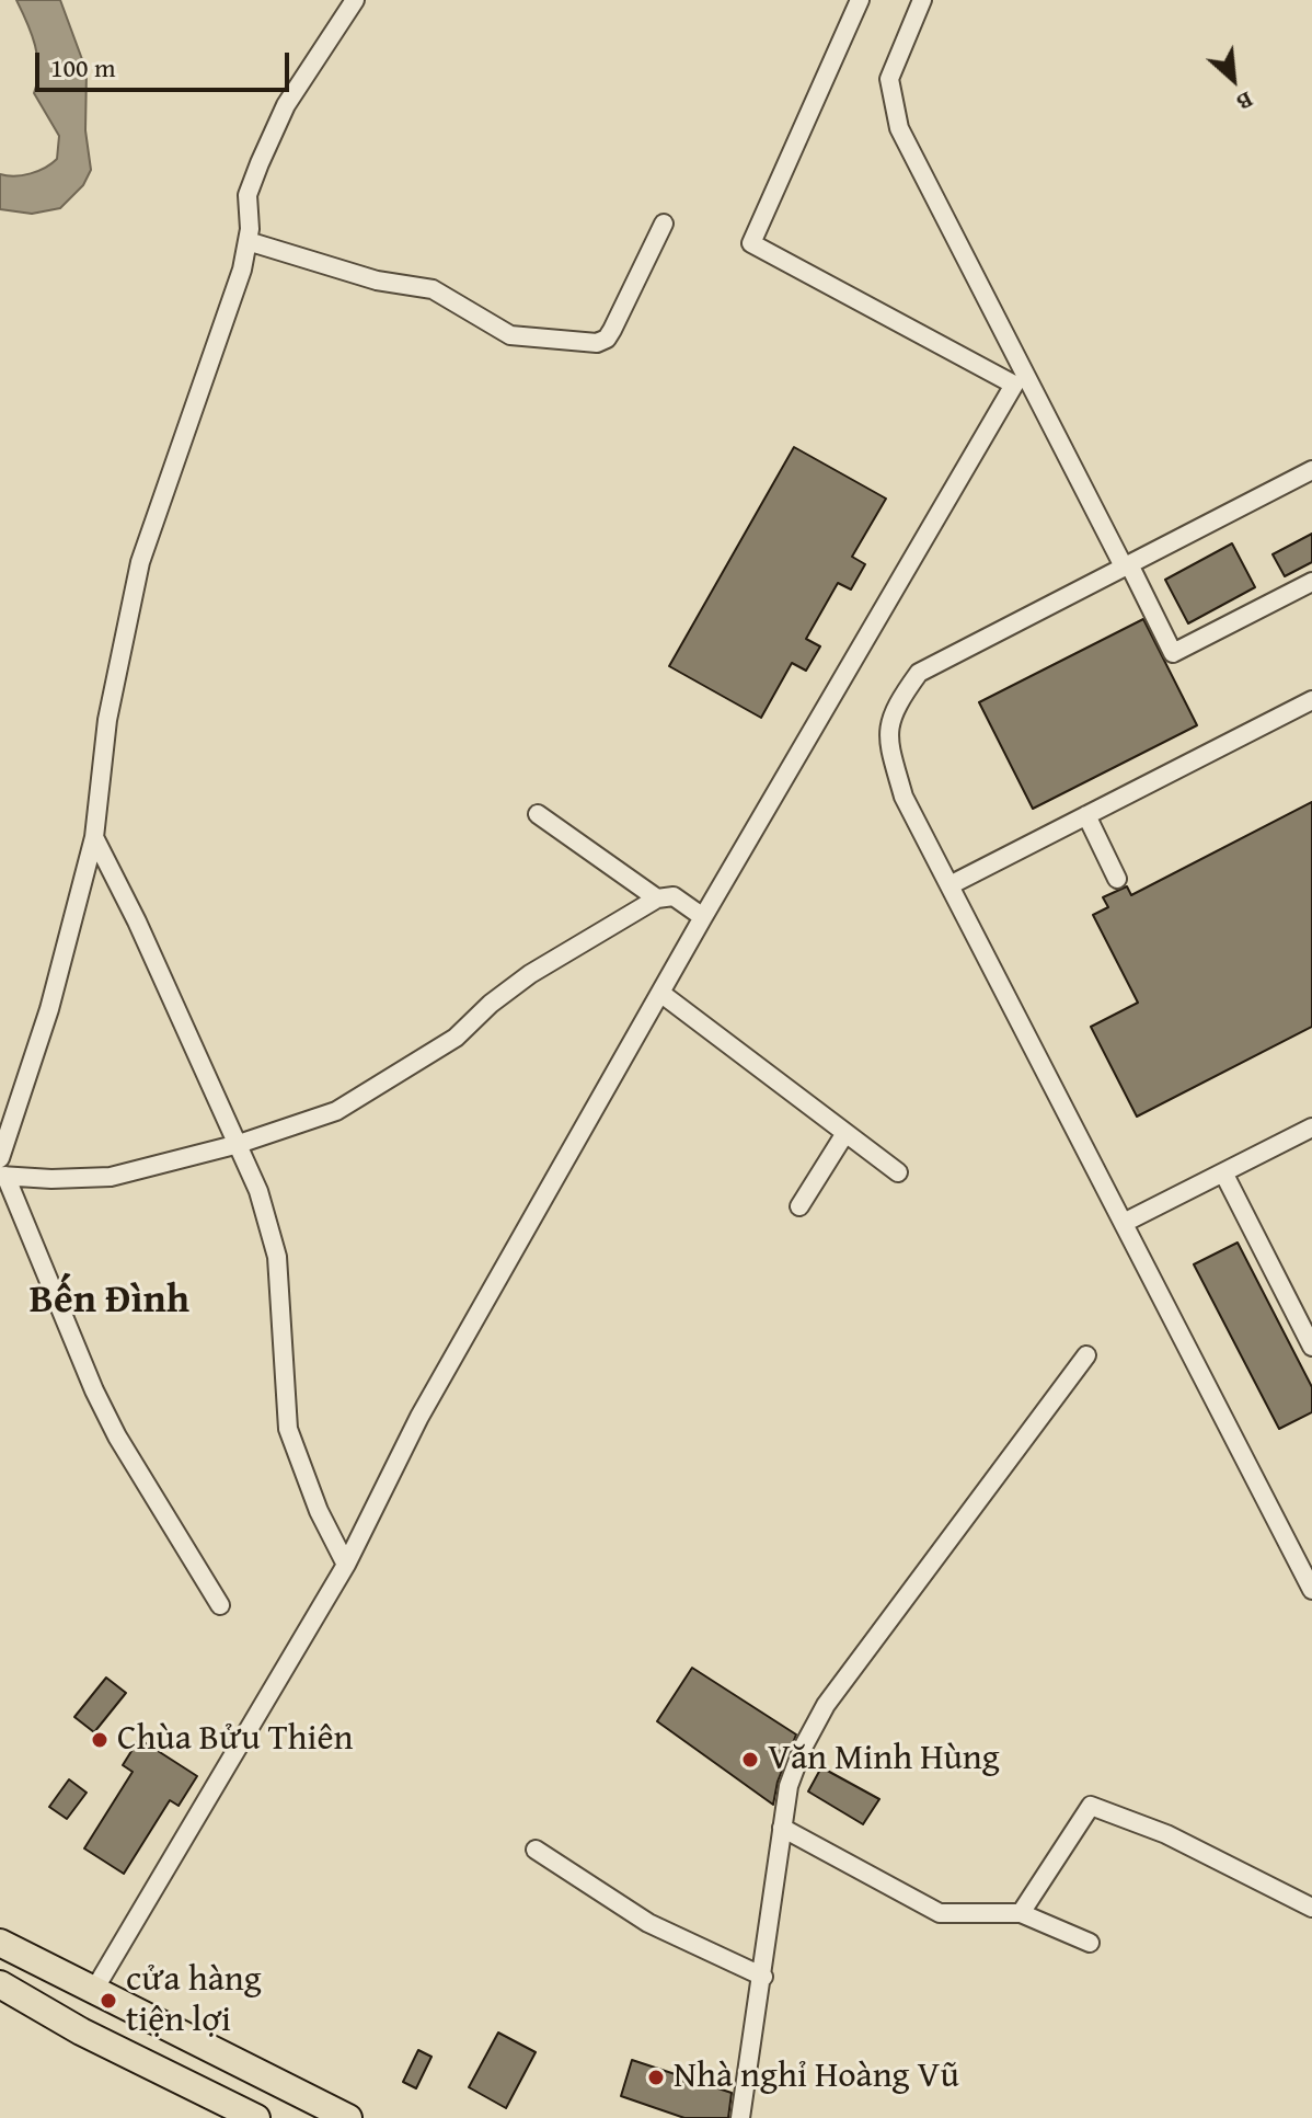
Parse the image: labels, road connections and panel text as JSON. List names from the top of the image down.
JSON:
{
  "districts": ["Bến Đình"],
  "places": [
    "Chùa Bửu Thiên",
    "Văn Minh Hùng",
    "cửa hàng tiện lợi",
    "Nhà nghỉ Hoàng Vũ"
  ],
  "scale_bar": "100 m",
  "north": "bottom right"
}
